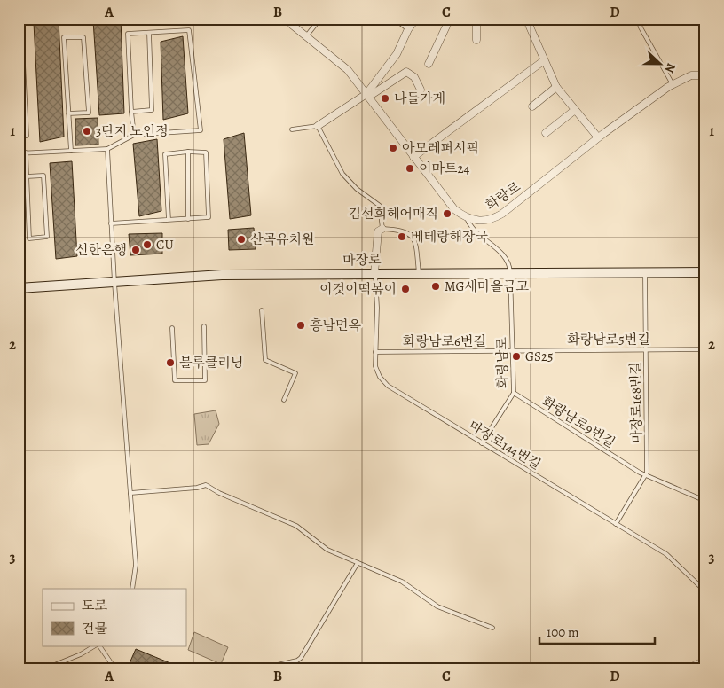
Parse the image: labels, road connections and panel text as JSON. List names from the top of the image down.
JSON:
{
  "streets": {
    "main road": ["마장로"],
    "street": ["화랑로"],
    "lane": [
      "화랑남로5번길",
      "화랑남로6번길",
      "화랑남로",
      "마장로168번길",
      "화랑남로9번길",
      "마장로144번길"
    ]
  },
  "crossings": [
    ["마장로", "화랑남로"],
    ["마장로", "마장로168번길"],
    ["마장로", "마장로144번길"],
    ["화랑남로5번길", "화랑남로6번길"],
    ["화랑남로5번길", "화랑남로"],
    ["화랑남로5번길", "마장로168번길"],
    ["화랑남로6번길", "화랑남로"],
    ["화랑남로6번길", "마장로144번길"],
    ["화랑남로", "화랑남로9번길"],
    ["화랑남로", "마장로144번길"],
    ["마장로168번길", "화랑남로9번길"]
  ],
  "places": [
    "나들가게",
    "3단지 노인정",
    "아모레퍼시픽",
    "이마트24",
    "김선희헤어매직",
    "베테랑해장국",
    "산곡유치원",
    "CU",
    "신한은행",
    "MG새마을금고",
    "이것이떡볶이",
    "흥남면옥",
    "GS25",
    "블루클리닝"
  ],
  "legend": ["도로", "건물"],
  "scale_bar": "100 m",
  "north": "right",
  "grid": {
    "columns": [
      "A",
      "B",
      "C",
      "D"
    ],
    "rows": ["1", "2", "3"]
  }
}
